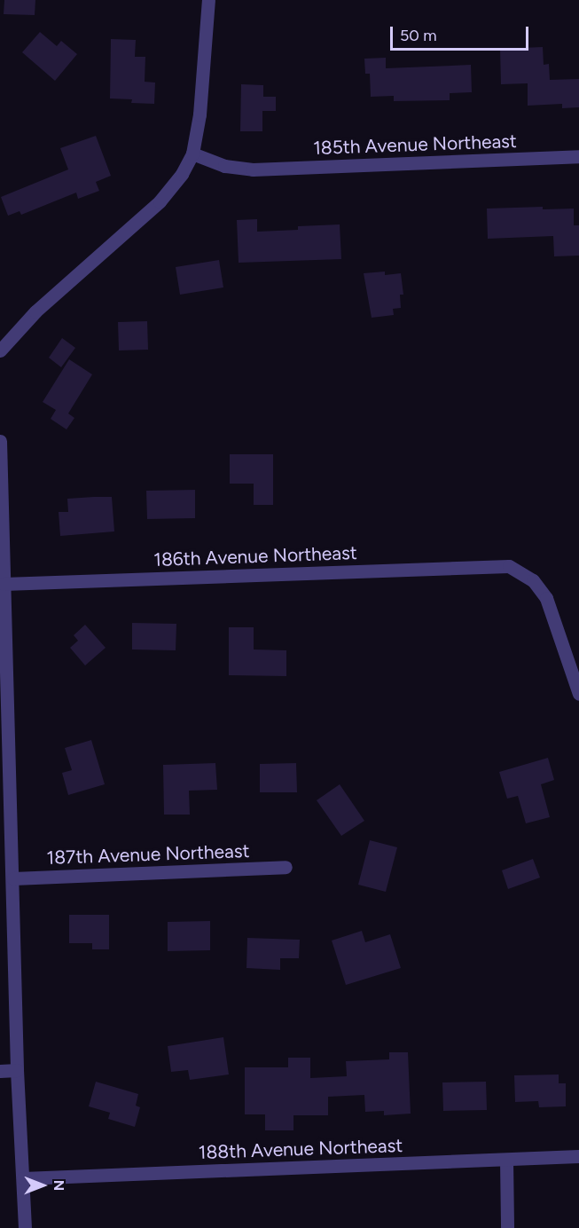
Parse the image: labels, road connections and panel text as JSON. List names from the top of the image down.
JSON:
{
  "streets": {
    "street": [
      "185th Avenue Northeast",
      "186th Avenue Northeast",
      "187th Avenue Northeast",
      "188th Avenue Northeast"
    ]
  },
  "scale_bar": "50 m",
  "north": "right"
}
